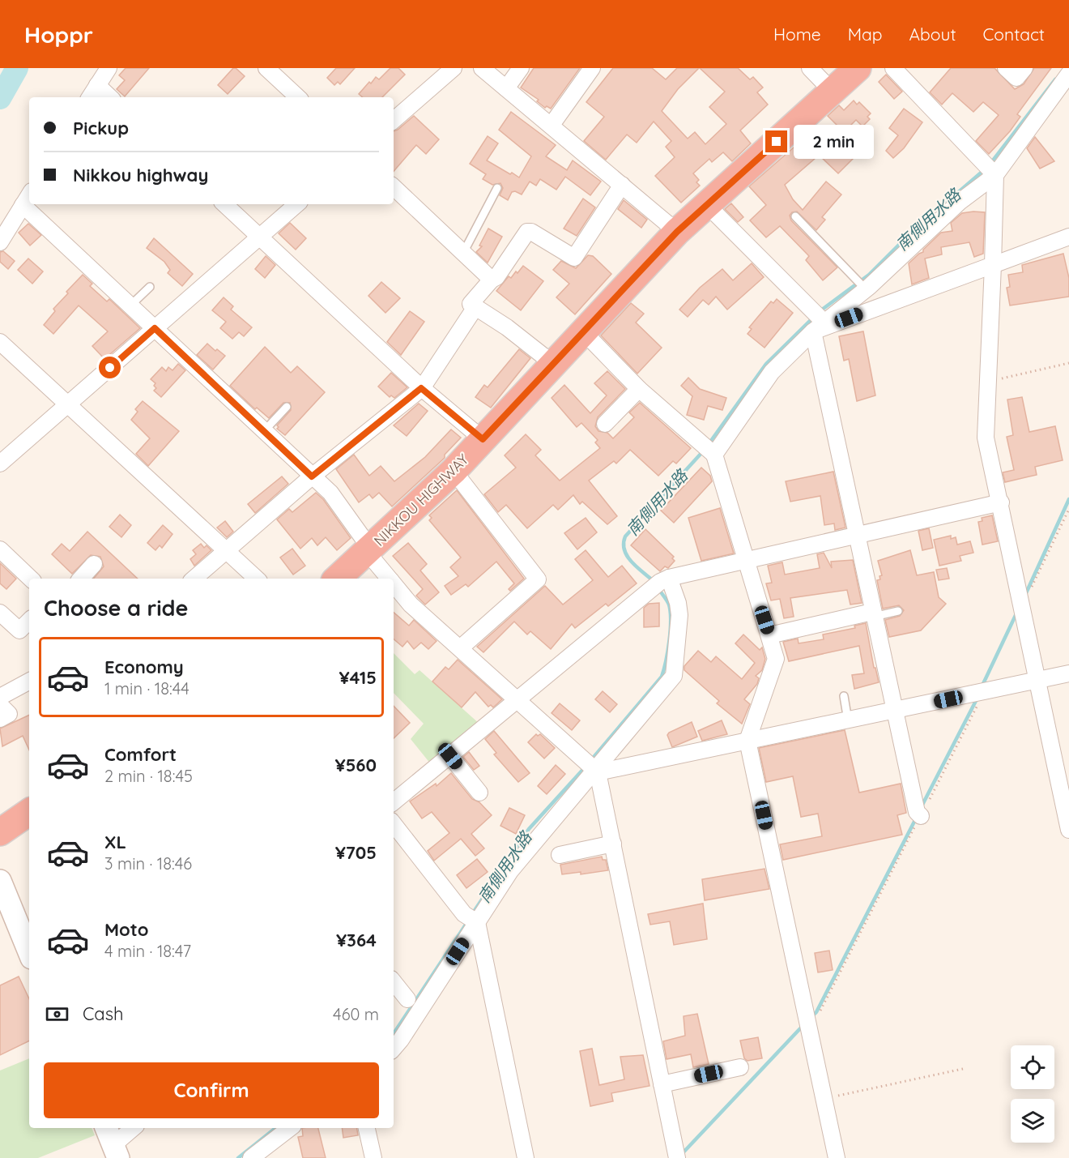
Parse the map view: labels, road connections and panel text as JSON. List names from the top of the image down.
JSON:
{
  "streets": {
    "highway": ["NIKKOU HIGHWAY"]
  },
  "water": ["南側用水路"],
  "page": {
    "header": "Hoppr",
    "nav": [
      "Home",
      "Map",
      "About",
      "Contact"
    ],
    "banner": ["Pickup", "Nikkou highway"],
    "bubble": "2 min",
    "heading": "Choose a ride",
    "list": [
      {
        "name": "Economy",
        "note": "1 min · 18:44",
        "value": "¥415"
      },
      {
        "name": "Comfort",
        "note": "2 min · 18:45",
        "value": "¥560"
      },
      {
        "name": "XL",
        "note": "3 min · 18:46",
        "value": "¥705"
      },
      {
        "name": "Moto",
        "note": "4 min · 18:47",
        "value": "¥364"
      }
    ],
    "pay": ["Cash", "460 m"],
    "buttons": "Confirm"
  }
}
